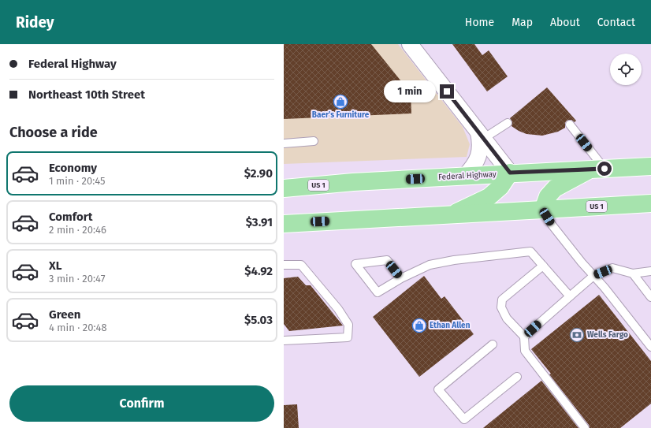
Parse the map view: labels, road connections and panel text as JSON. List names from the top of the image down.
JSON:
{
  "streets": {
    "main road": ["Federal Highway", "US 1"]
  },
  "places": {
    "shop": ["Baer's Furniture", "Ethan Allen"],
    "bank": ["Wells Fargo"]
  },
  "page": {
    "header": "Ridey",
    "nav": [
      "Home",
      "Map",
      "About",
      "Contact"
    ],
    "banner": ["Federal Highway", "Northeast 10th Street"],
    "bubble": "1 min",
    "heading": "Choose a ride",
    "list": [
      {
        "name": "Economy",
        "note": "1 min · 20:45",
        "value": "$2.90"
      },
      {
        "name": "Comfort",
        "note": "2 min · 20:46",
        "value": "$3.91"
      },
      {
        "name": "XL",
        "note": "3 min · 20:47",
        "value": "$4.92"
      },
      {
        "name": "Green",
        "note": "4 min · 20:48",
        "value": "$5.03"
      }
    ],
    "buttons": "Confirm"
  }
}
